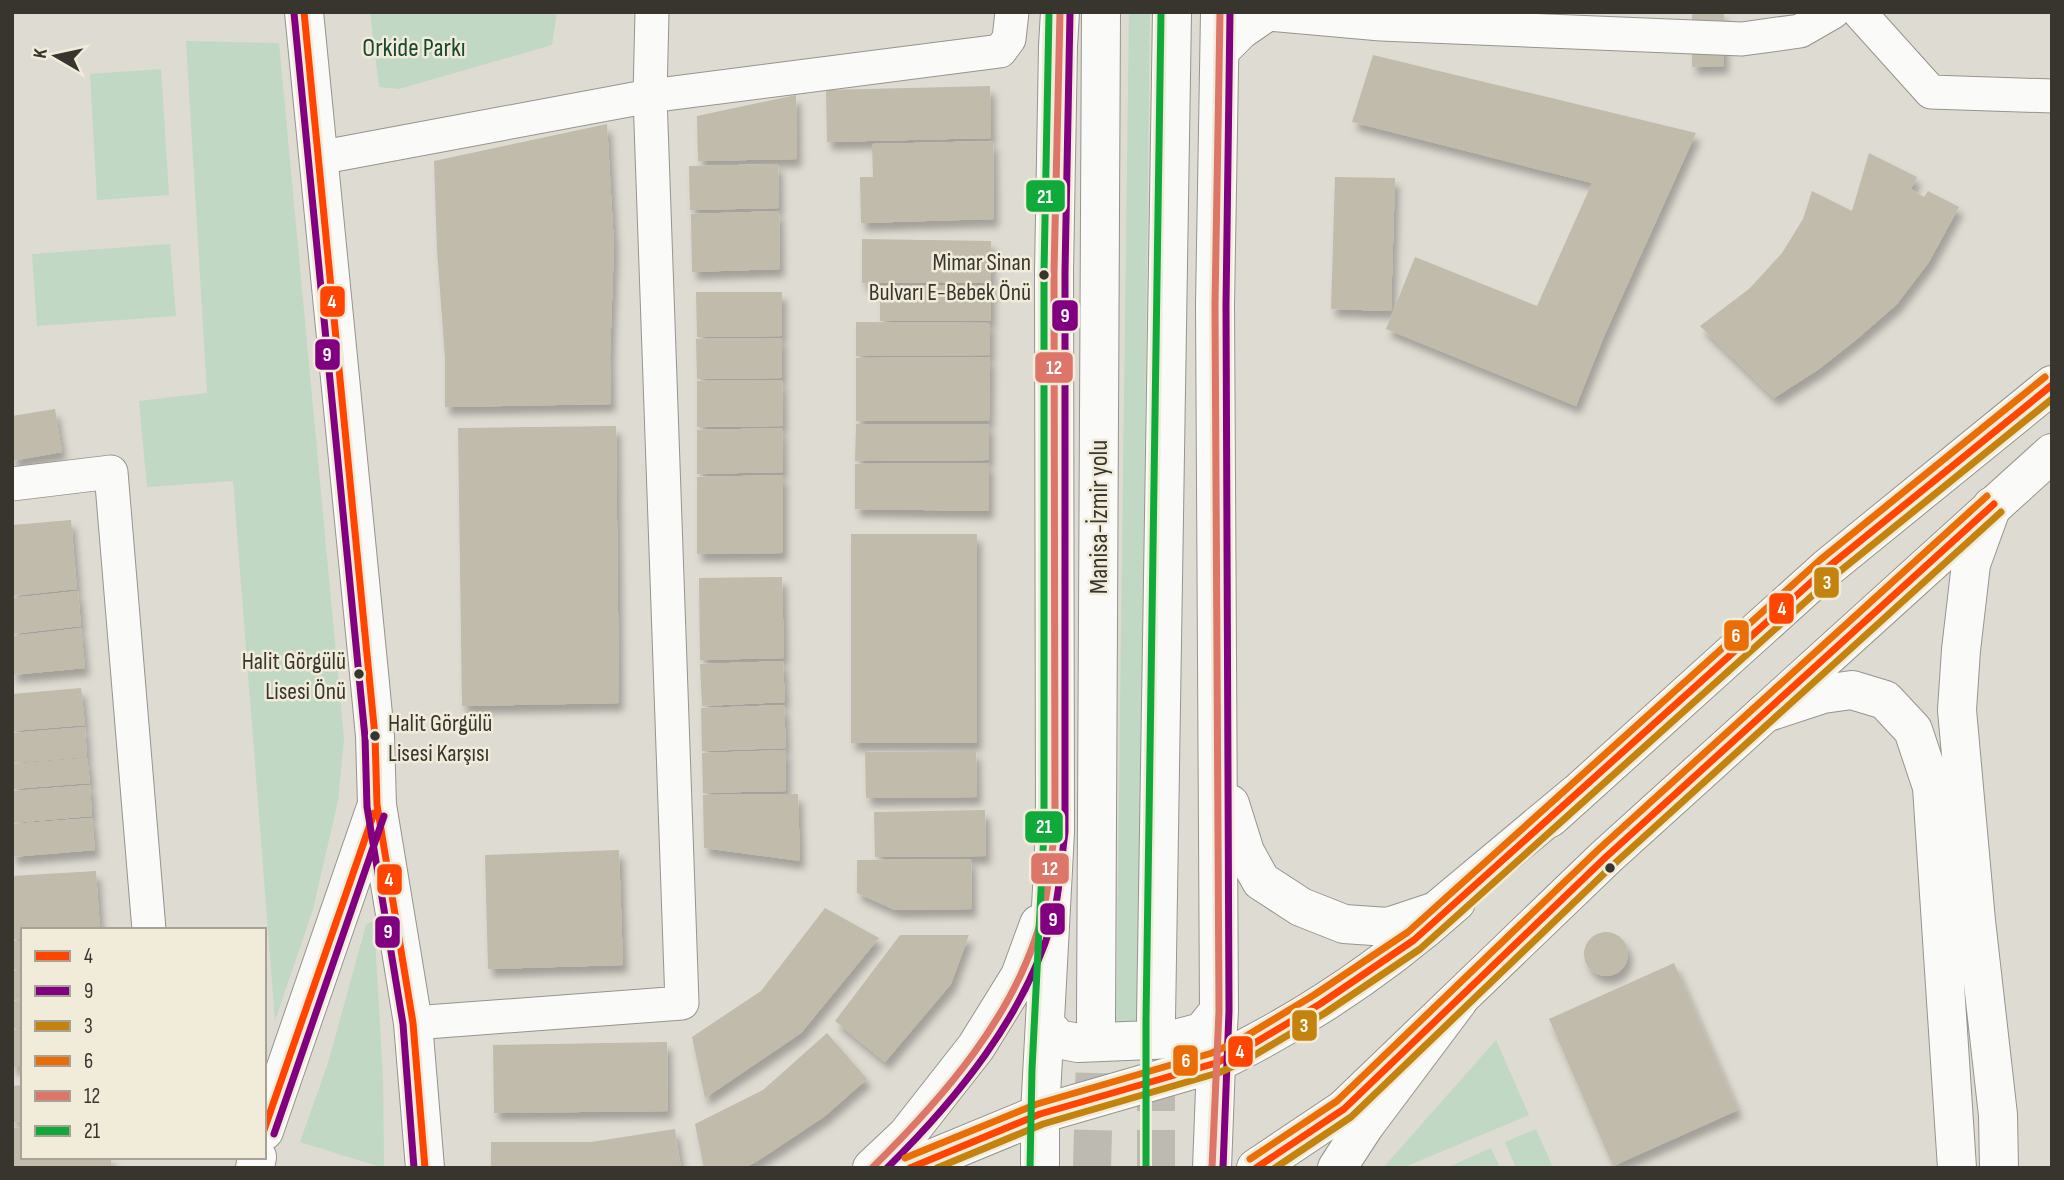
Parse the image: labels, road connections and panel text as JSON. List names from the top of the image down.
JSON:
{
  "streets": {
    "main road": ["Manisa-İzmir yolu"]
  },
  "parks": ["Orkide Parkı"],
  "places": ["Mimar Sinan Bulvarı E-Bebek Önü", "Halit Görgülü Lisesi Önü", "Halit Görgülü Lisesi Karşısı"],
  "lines": [
    "transit line 4",
    "transit line 9",
    "transit line 12",
    "transit line 21",
    "transit line 6",
    "transit line 3"
  ],
  "legend": [
    "4",
    "9",
    "3",
    "6",
    "12",
    "21"
  ],
  "north": "left"
}
